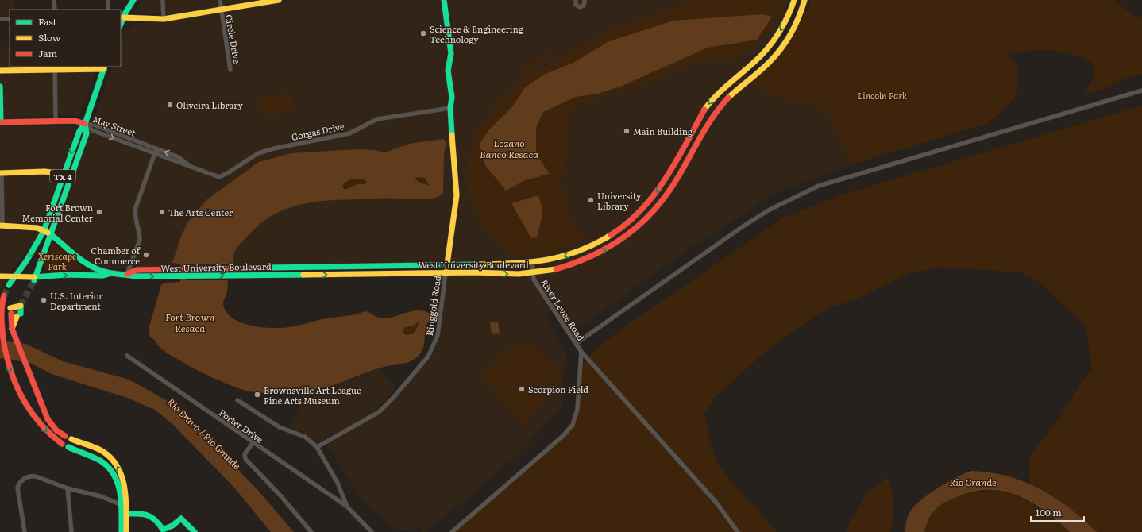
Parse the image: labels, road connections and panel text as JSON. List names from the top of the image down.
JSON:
{
  "streets": {
    "main road": ["TX 4", "West University Boulevard", "Ringgold Road"],
    "street": [
      "Circle Drive",
      "May Street",
      "Gorgas Drive",
      "River Levee Road",
      "Porter Drive"
    ]
  },
  "crossings": [
    ["May Street", "Gorgas Drive"],
    ["May Street", "TX 4"],
    ["Gorgas Drive", "Ringgold Road"],
    ["TX 4", "West University Boulevard"],
    ["West University Boulevard", "Ringgold Road"],
    ["West University Boulevard", "River Levee Road"]
  ],
  "water": [
    "Lozano Banco Resaca",
    "Fort Brown Resaca",
    "Río Bravo / Rio Grande",
    "Rio Grande"
  ],
  "parks": ["Lincoln Park", "Xeriscape Park"],
  "places": [
    "Science & Engineering Technology",
    "Oliveira Library",
    "Main Building",
    "University Library",
    "Fort Brown Memorial Center",
    "The Arts Center",
    "Chamber of Commerce",
    "U.S. Interior Department",
    "Scorpion Field",
    "Brownsville Art League Fine Arts Museum"
  ],
  "legend": ["Fast", "Slow", "Jam"],
  "scale_bar": "100 m"
}
